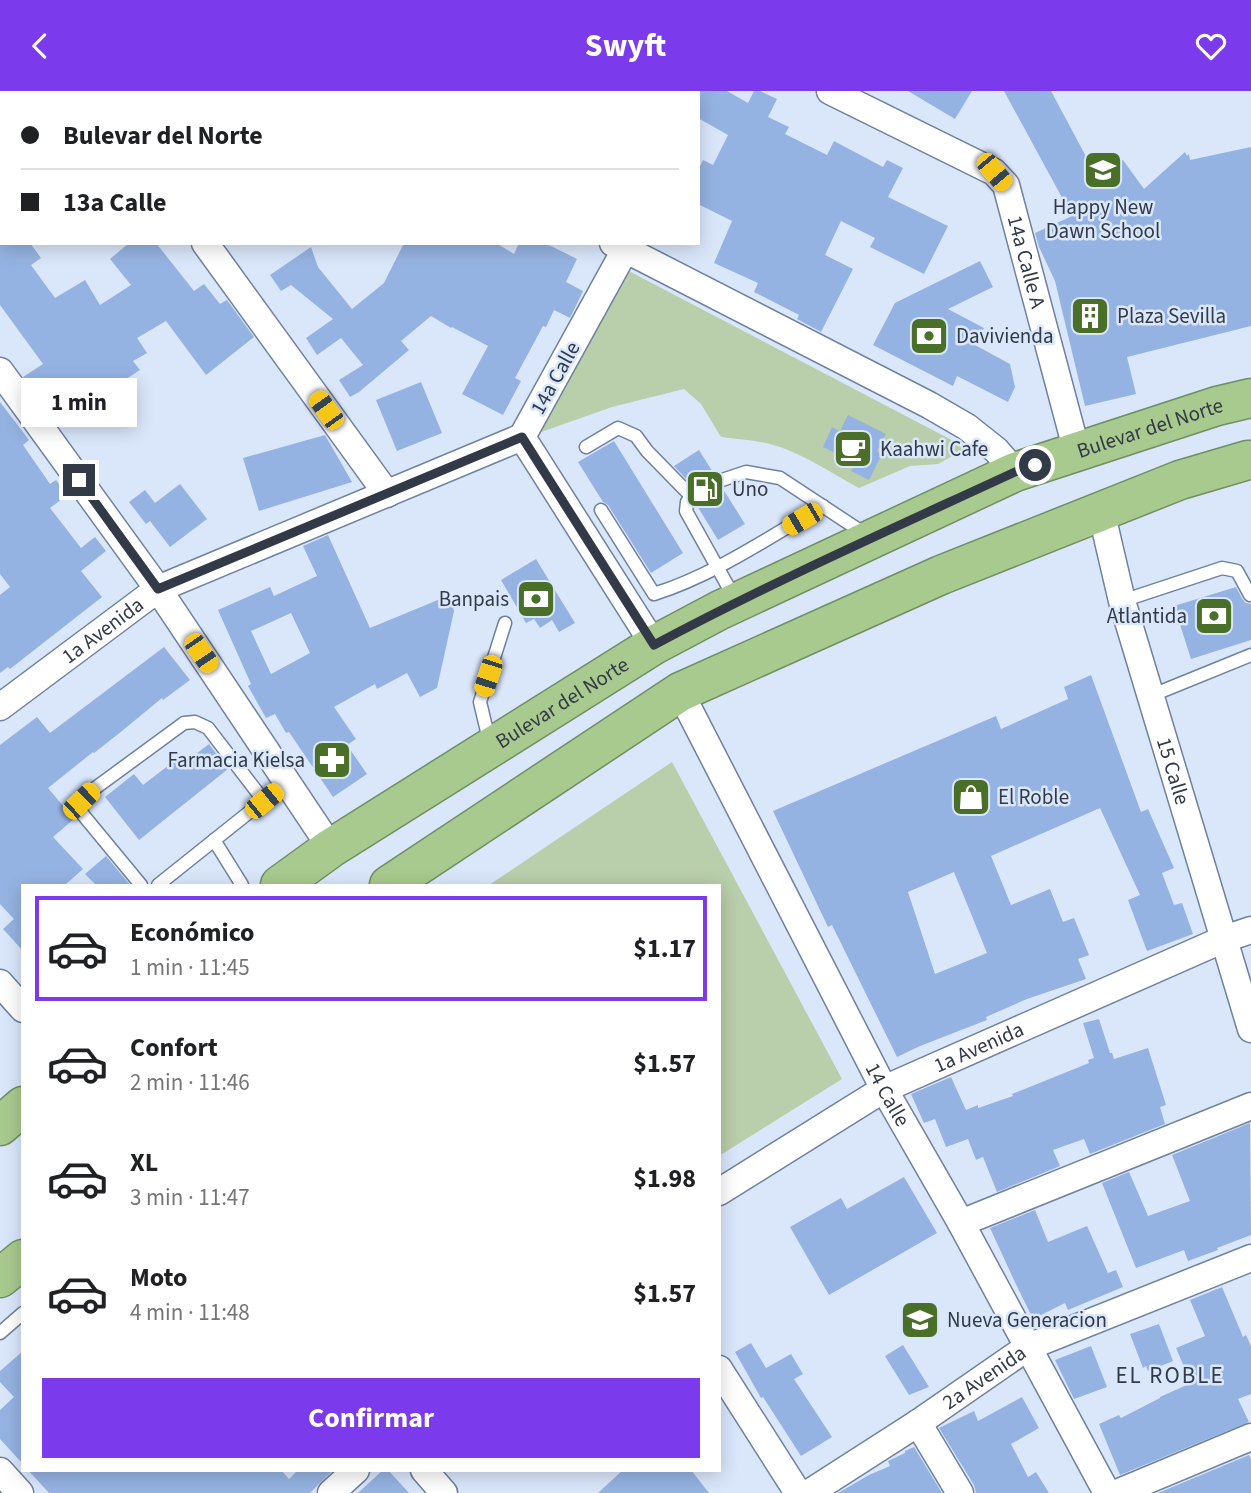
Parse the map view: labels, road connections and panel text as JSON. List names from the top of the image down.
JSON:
{
  "streets": {
    "highway": ["Bulevar del Norte"],
    "street": [
      "14a Calle A",
      "14a Calle",
      "1a Avenida",
      "15 Calle",
      "14 Calle",
      "2a Avenida"
    ]
  },
  "crossings": [
    ["14a Calle A", "Bulevar del Norte"],
    ["14a Calle", "Bulevar del Norte"],
    ["14a Calle", "1a Avenida"],
    ["1a Avenida", "15 Calle"],
    ["1a Avenida", "14 Calle"],
    ["14 Calle", "2a Avenida"]
  ],
  "districts": ["EL ROBLE"],
  "places": {
    "school or university": ["Happy New Dawn School", "Nueva Generacion"],
    "building": ["Plaza Sevilla"],
    "bank": ["Davivienda", "Banpais", "Atlantida"],
    "cafe": ["Kaahwi Cafe"],
    "fuel station": ["Uno"],
    "pharmacy": ["Farmacia Kielsa"],
    "shop": ["El Roble"]
  },
  "page": {
    "header": "Swyft",
    "banner": ["Bulevar del Norte", "13a Calle"],
    "bubble": "1 min",
    "list": [
      {
        "name": "Económico",
        "note": "1 min · 11:45",
        "value": "$1.17"
      },
      {
        "name": "Confort",
        "note": "2 min · 11:46",
        "value": "$1.57"
      },
      {
        "name": "XL",
        "note": "3 min · 11:47",
        "value": "$1.98"
      },
      {
        "name": "Moto",
        "note": "4 min · 11:48",
        "value": "$1.57"
      }
    ],
    "buttons": "Confirmar"
  }
}
